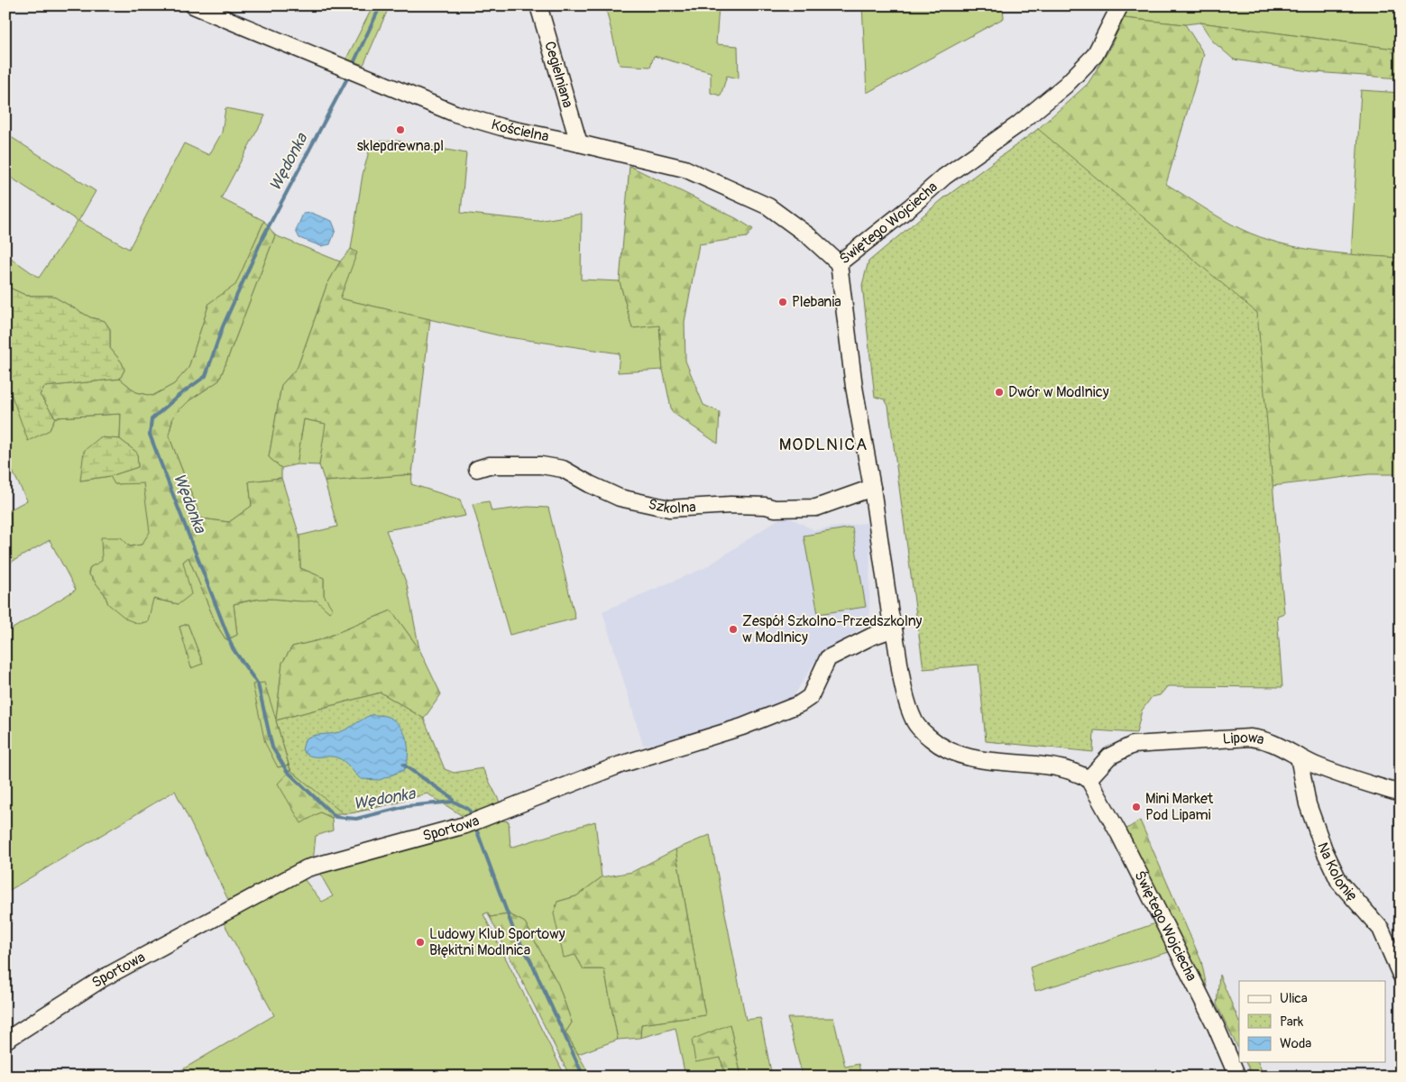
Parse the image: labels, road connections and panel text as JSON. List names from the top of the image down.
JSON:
{
  "streets": {
    "street": [
      "Cegielniana",
      "Kościelna",
      "Świętego Wojciecha",
      "Szkolna",
      "Lipowa",
      "Sportowa",
      "Na Kolonię"
    ]
  },
  "crossings": [
    ["Cegielniana", "Kościelna"],
    ["Kościelna", "Świętego Wojciecha"],
    ["Świętego Wojciecha", "Szkolna"],
    ["Świętego Wojciecha", "Lipowa"],
    ["Świętego Wojciecha", "Sportowa"],
    ["Lipowa", "Na Kolonię"]
  ],
  "districts": ["MODLNICA"],
  "water": ["Wędonka"],
  "places": [
    "sklepdrewna.pl",
    "Plebania",
    "Dwór w Modlnicy",
    "Zespół Szkolno-Przedszkolny w Modlnicy",
    "Mini Market Pod Lipami",
    "Ludowy Klub Sportowy Błękitni Modlnica"
  ],
  "legend": ["Ulica", "Park", "Woda"]
}
